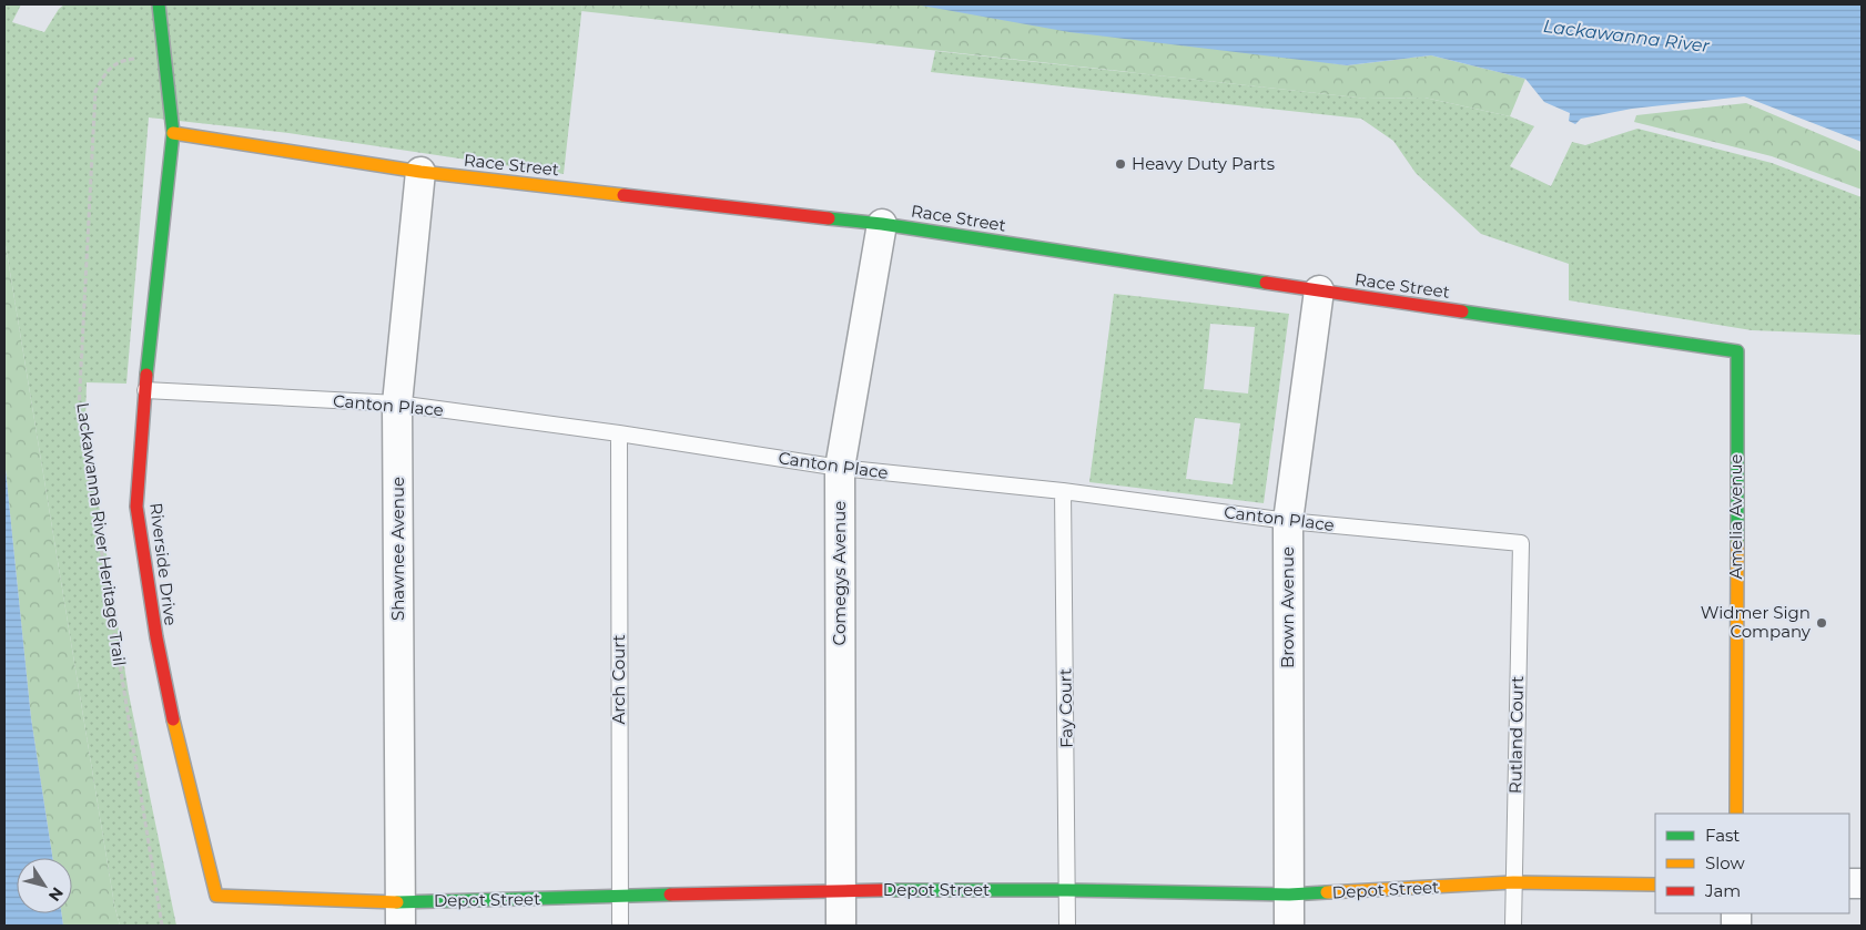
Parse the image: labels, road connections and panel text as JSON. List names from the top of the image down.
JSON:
{
  "streets": {
    "street": [
      "Race Street",
      "Amelia Avenue",
      "Shawnee Avenue",
      "Riverside Drive",
      "Comegys Avenue",
      "Brown Avenue",
      "Depot Street"
    ],
    "lane": [
      "Canton Place",
      "Arch Court",
      "Fay Court",
      "Rutland Court"
    ],
    "path": ["Lackawanna River Heritage Trail"]
  },
  "crossings": [
    ["Race Street", "Amelia Avenue"],
    ["Race Street", "Shawnee Avenue"],
    ["Race Street", "Riverside Drive"],
    ["Race Street", "Comegys Avenue"],
    ["Race Street", "Brown Avenue"],
    ["Canton Place", "Shawnee Avenue"],
    ["Canton Place", "Riverside Drive"],
    ["Canton Place", "Comegys Avenue"],
    ["Canton Place", "Brown Avenue"],
    ["Canton Place", "Arch Court"],
    ["Canton Place", "Fay Court"],
    ["Canton Place", "Rutland Court"],
    ["Lackawanna River Heritage Trail", "Riverside Drive"],
    ["Shawnee Avenue", "Depot Street"],
    ["Riverside Drive", "Depot Street"],
    ["Comegys Avenue", "Depot Street"],
    ["Brown Avenue", "Depot Street"],
    ["Arch Court", "Depot Street"],
    ["Fay Court", "Depot Street"],
    ["Rutland Court", "Depot Street"]
  ],
  "water": ["Lackawanna River"],
  "places": ["Heavy Duty Parts", "Widmer Sign Company"],
  "legend": ["Fast", "Slow", "Jam"],
  "north": "bottom right"
}
